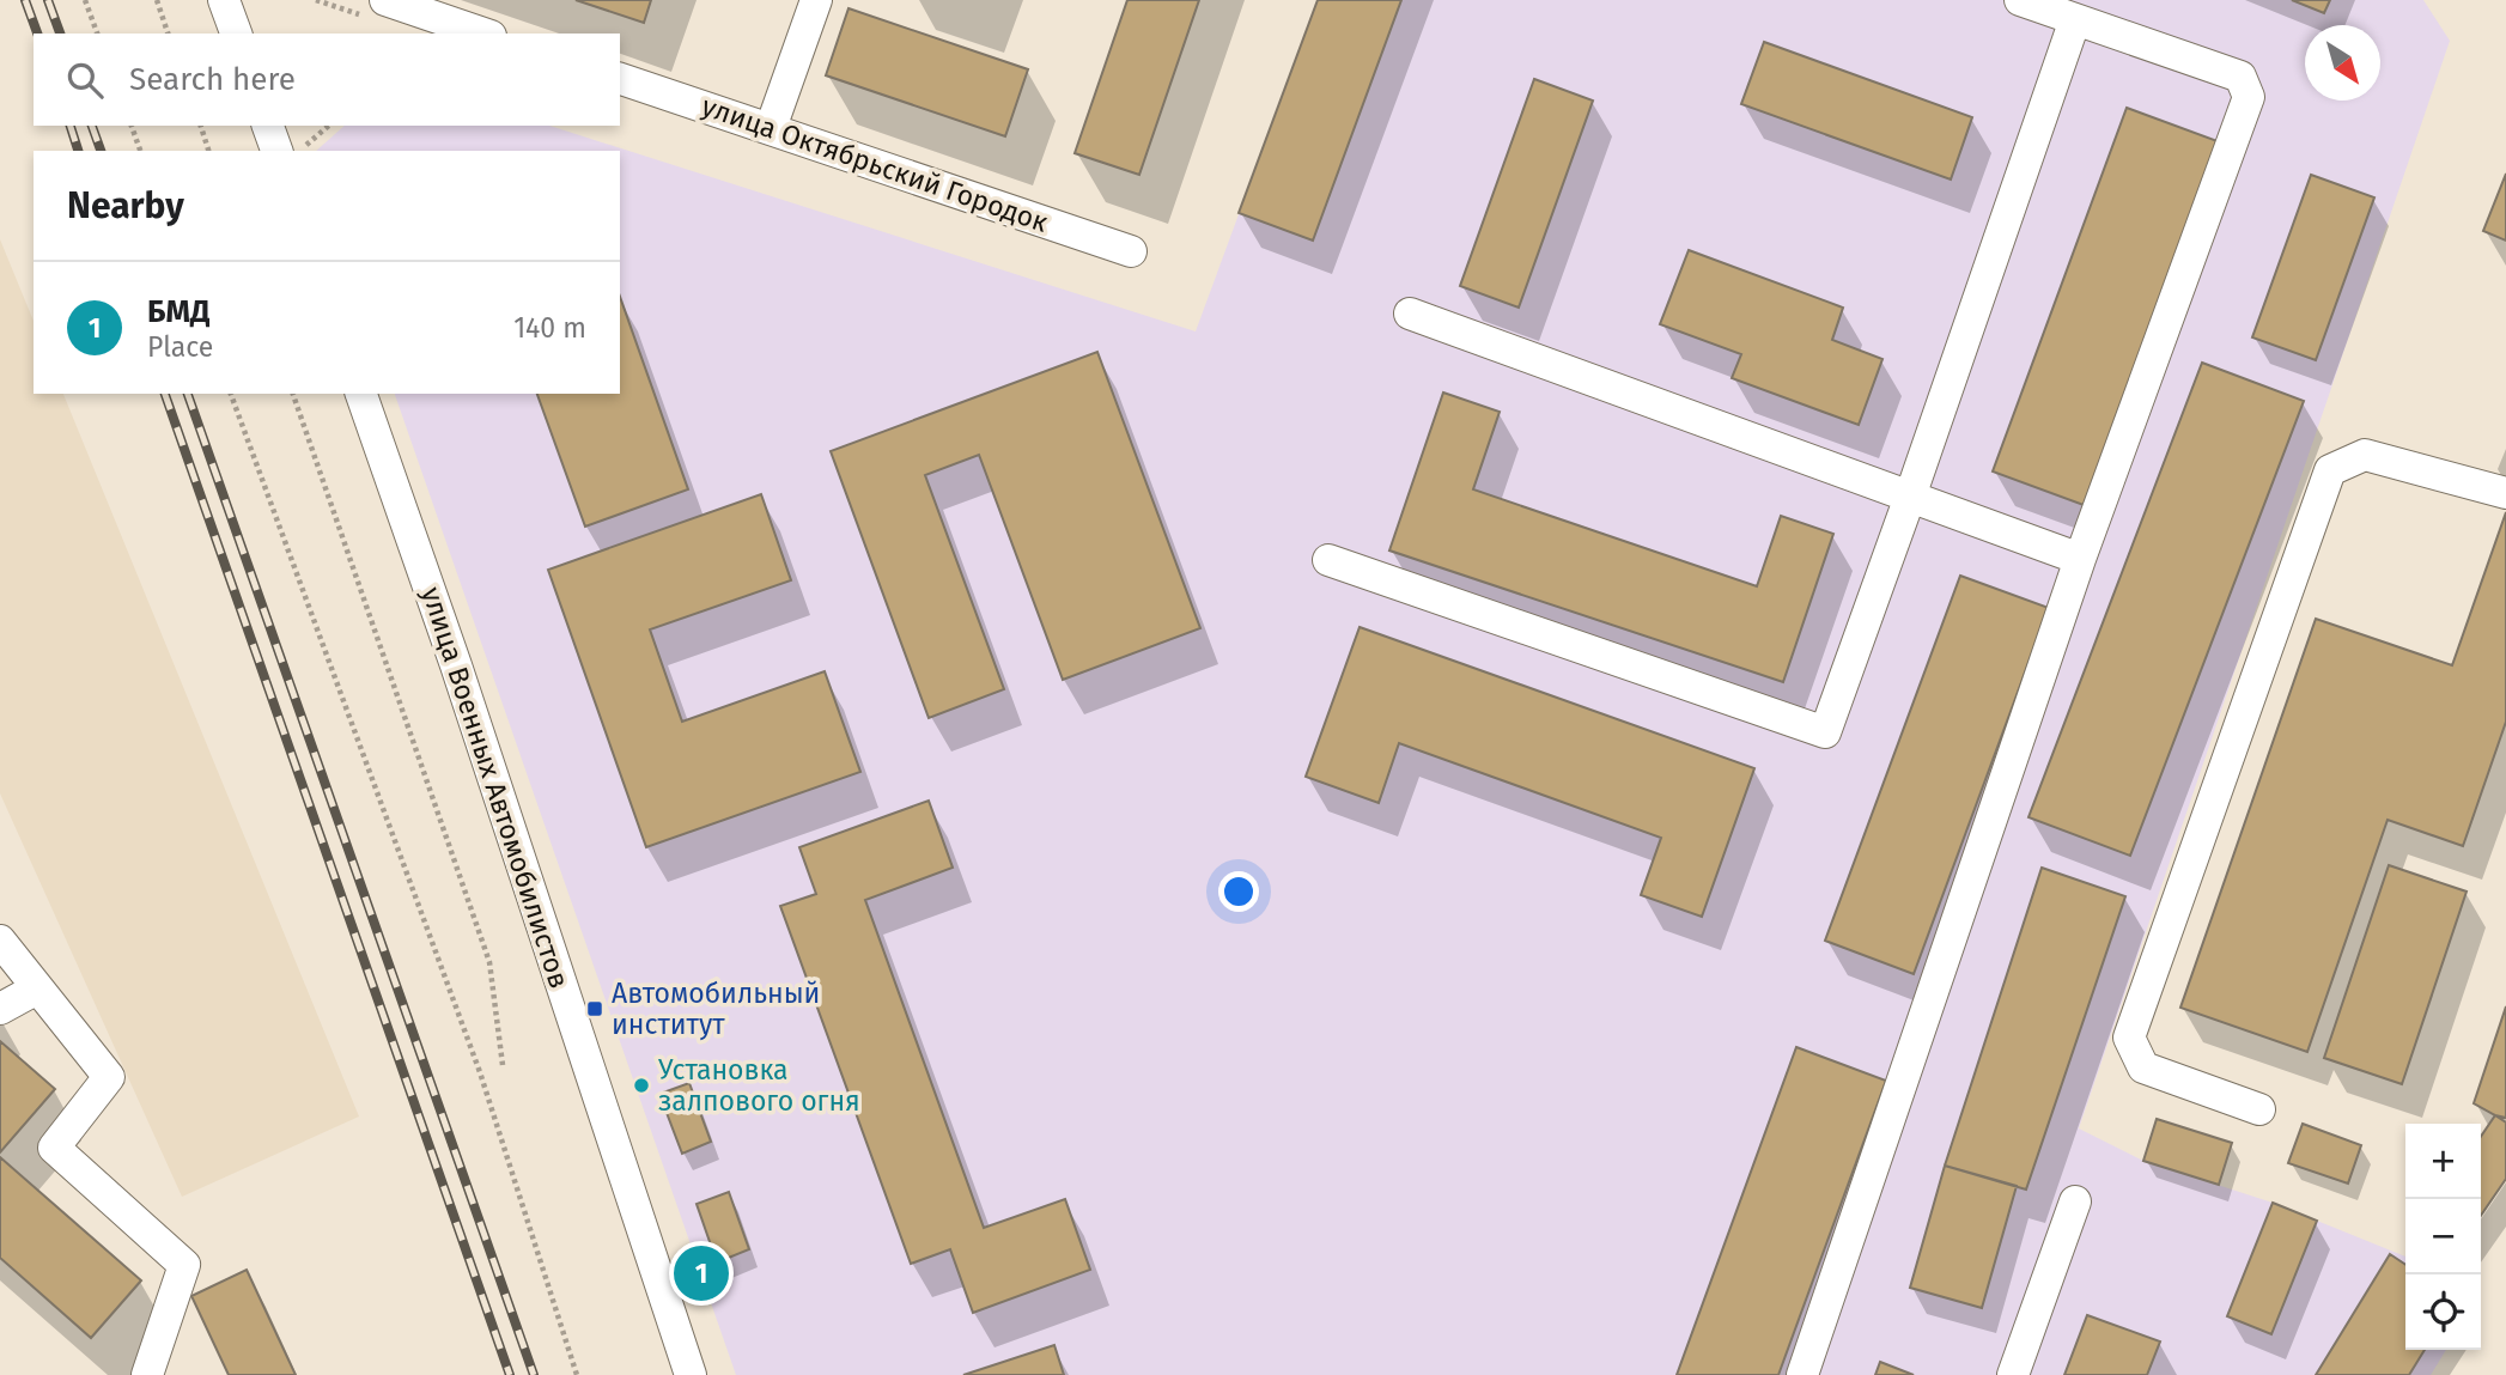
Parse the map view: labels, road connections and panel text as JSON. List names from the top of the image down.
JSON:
{
  "streets": {
    "street": ["улица Октябрьский Городок", "улица Военных Автомобилистов"]
  },
  "places": {
    "transit": ["Автомобильный институт"],
    "other": ["Установка залпового огня"]
  },
  "north": "bottom right",
  "page": {
    "search": "Search here",
    "heading": "Nearby",
    "list": [
      {
        "mark": "1",
        "name": "БМД",
        "note": "Place",
        "value": "140 m"
      }
    ],
    "map_buttons": ["+", "−"],
    "pins": "1"
  }
}
